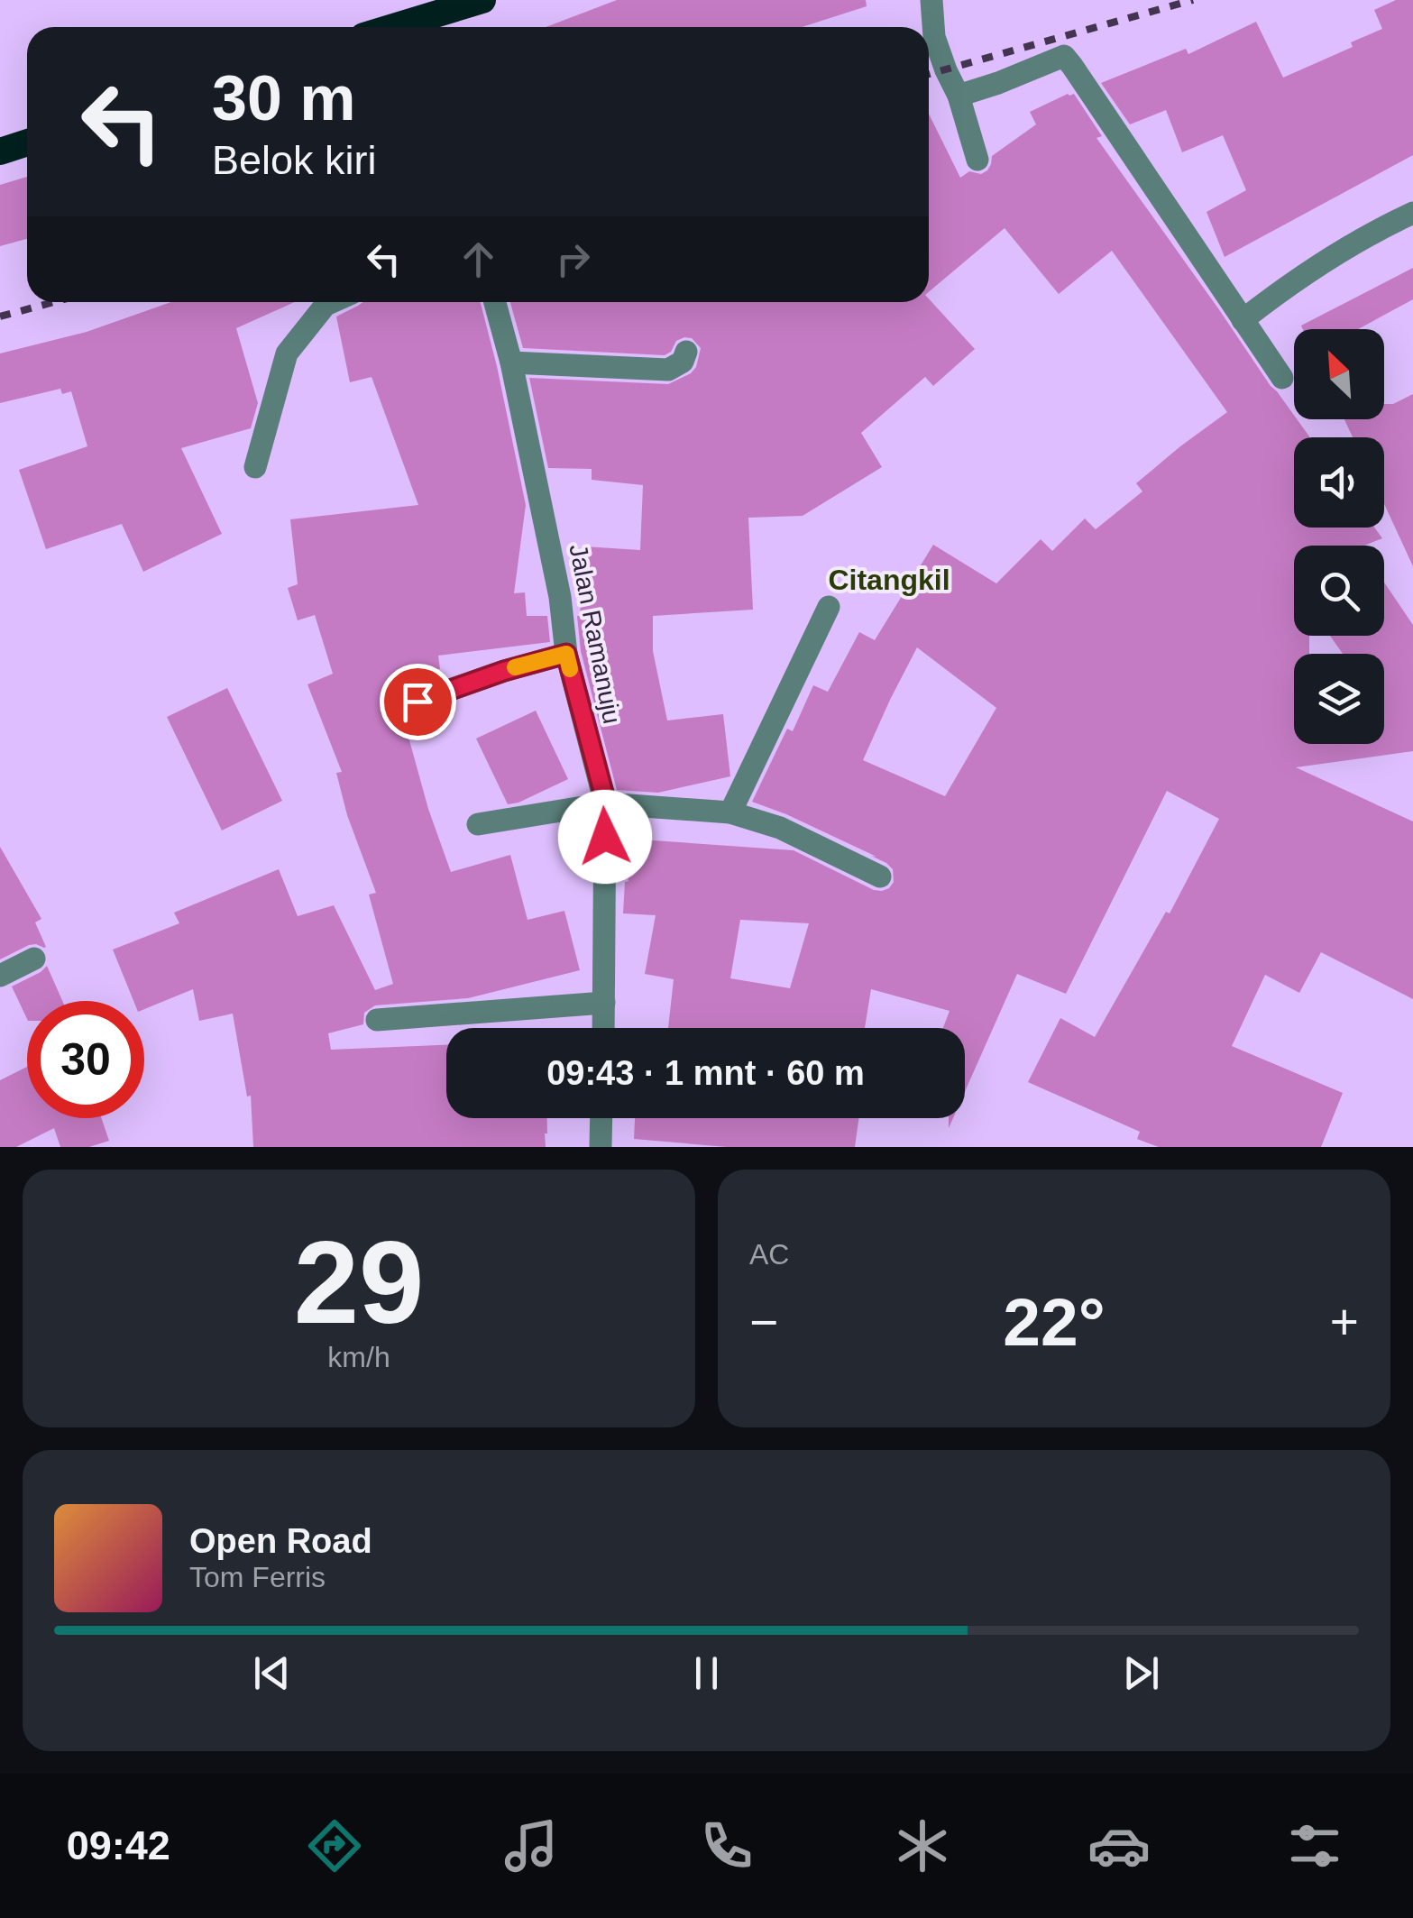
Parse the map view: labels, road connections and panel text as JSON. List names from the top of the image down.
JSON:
{
  "streets": {
    "street": ["Jalan Ramanuju"]
  },
  "districts": ["Citangkil"],
  "north": "top left",
  "page": {
    "turn": ["30 m", "Belok kiri"],
    "limit": "30",
    "trip": "09:43 · 1 mnt · 60 m",
    "tile": [
      ["29", "km/h"],
      "AC"
    ],
    "heat": ["−", "22°", "+"],
    "song": ["Open Road", "Tom Ferris"],
    "tabs": "09:42"
  }
}
